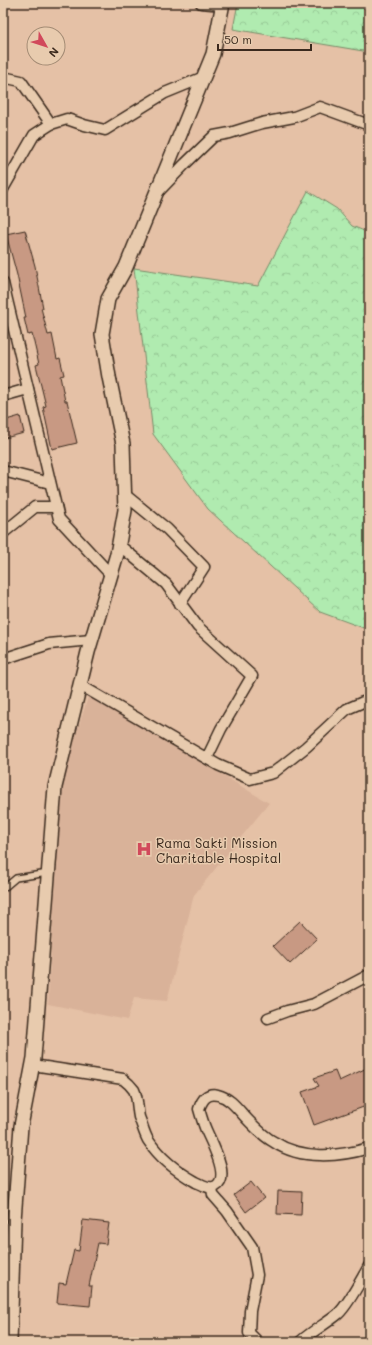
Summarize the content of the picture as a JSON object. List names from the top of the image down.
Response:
{
  "places": {
    "hospital": ["Rama Sakti Mission Charitable Hospital"]
  },
  "scale_bar": "50 m",
  "north": "bottom right"
}
